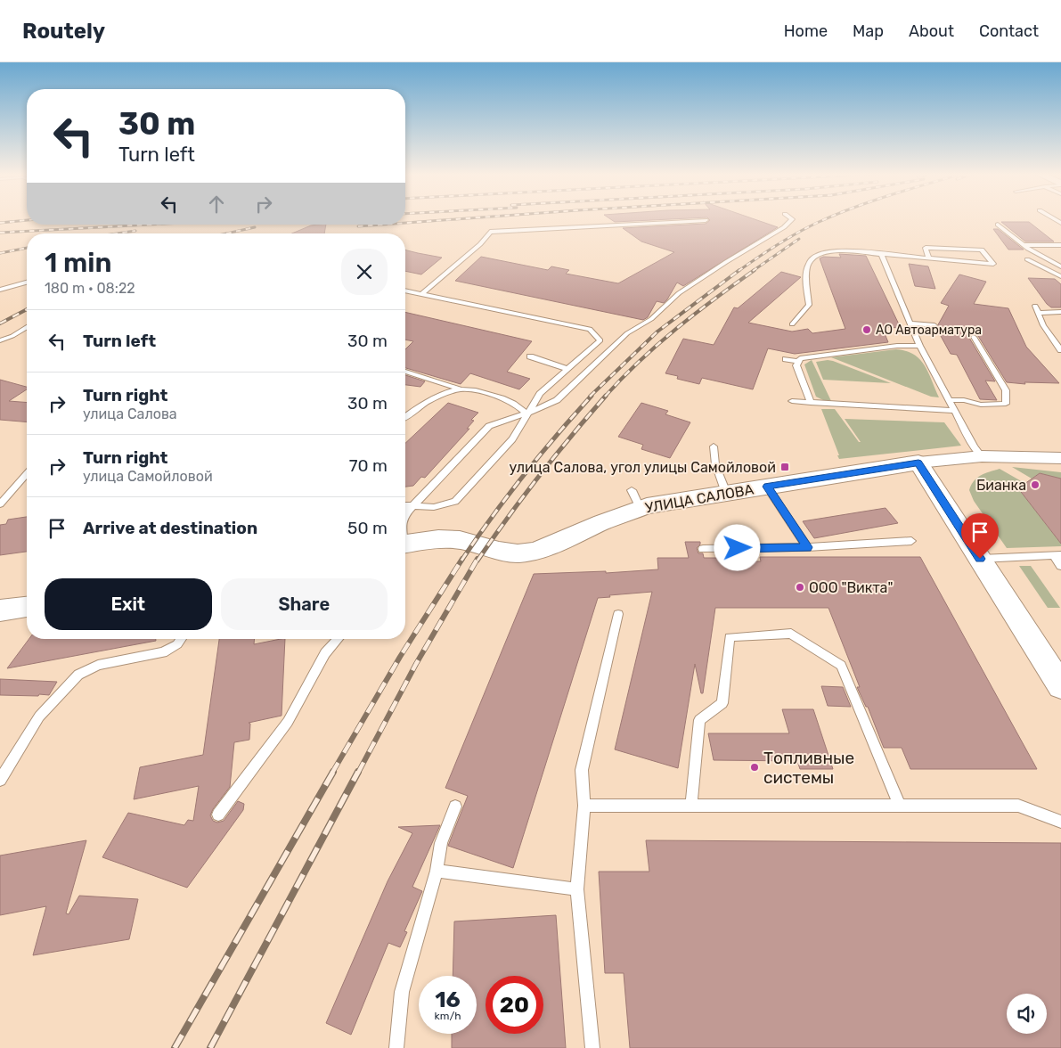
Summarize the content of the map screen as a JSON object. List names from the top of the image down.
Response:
{
  "streets": {
    "street": ["УЛИЦА САЛОВА"]
  },
  "places": {
    "other": [
      "АО Автоарматура",
      "Бианка",
      "ООО \"Викта\"",
      "Топливные системы"
    ],
    "transit": ["улица Салова, угол улицы Самойловой"]
  },
  "page": {
    "header": "Routely",
    "nav": [
      "Home",
      "Map",
      "About",
      "Contact"
    ],
    "turn": ["30 m", "Turn left"],
    "heading": ["1 min", "180 m · 08:22"],
    "list": [
      {
        "name": "Turn left",
        "value": "30 m"
      },
      {
        "name": "Turn right",
        "note": "улица Салова",
        "value": "30 m"
      },
      {
        "name": "Turn right",
        "note": "улица Самойловой",
        "value": "70 m"
      },
      {
        "name": "Arrive at destination",
        "value": "50 m"
      }
    ],
    "buttons": ["Exit", "Share"],
    "speed": "16 km/h",
    "limit": "20"
  }
}
